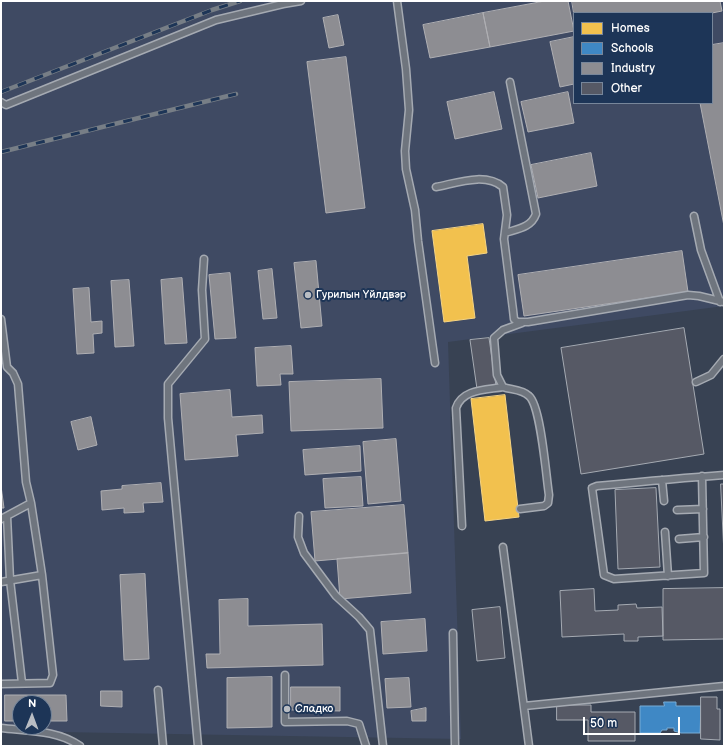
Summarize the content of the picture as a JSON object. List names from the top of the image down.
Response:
{
  "places": ["Гурилын Үйлдвэр", "Сладко"],
  "legend": [
    "Homes",
    "Schools",
    "Industry",
    "Other"
  ],
  "scale_bar": "50 m",
  "north": "top"
}
